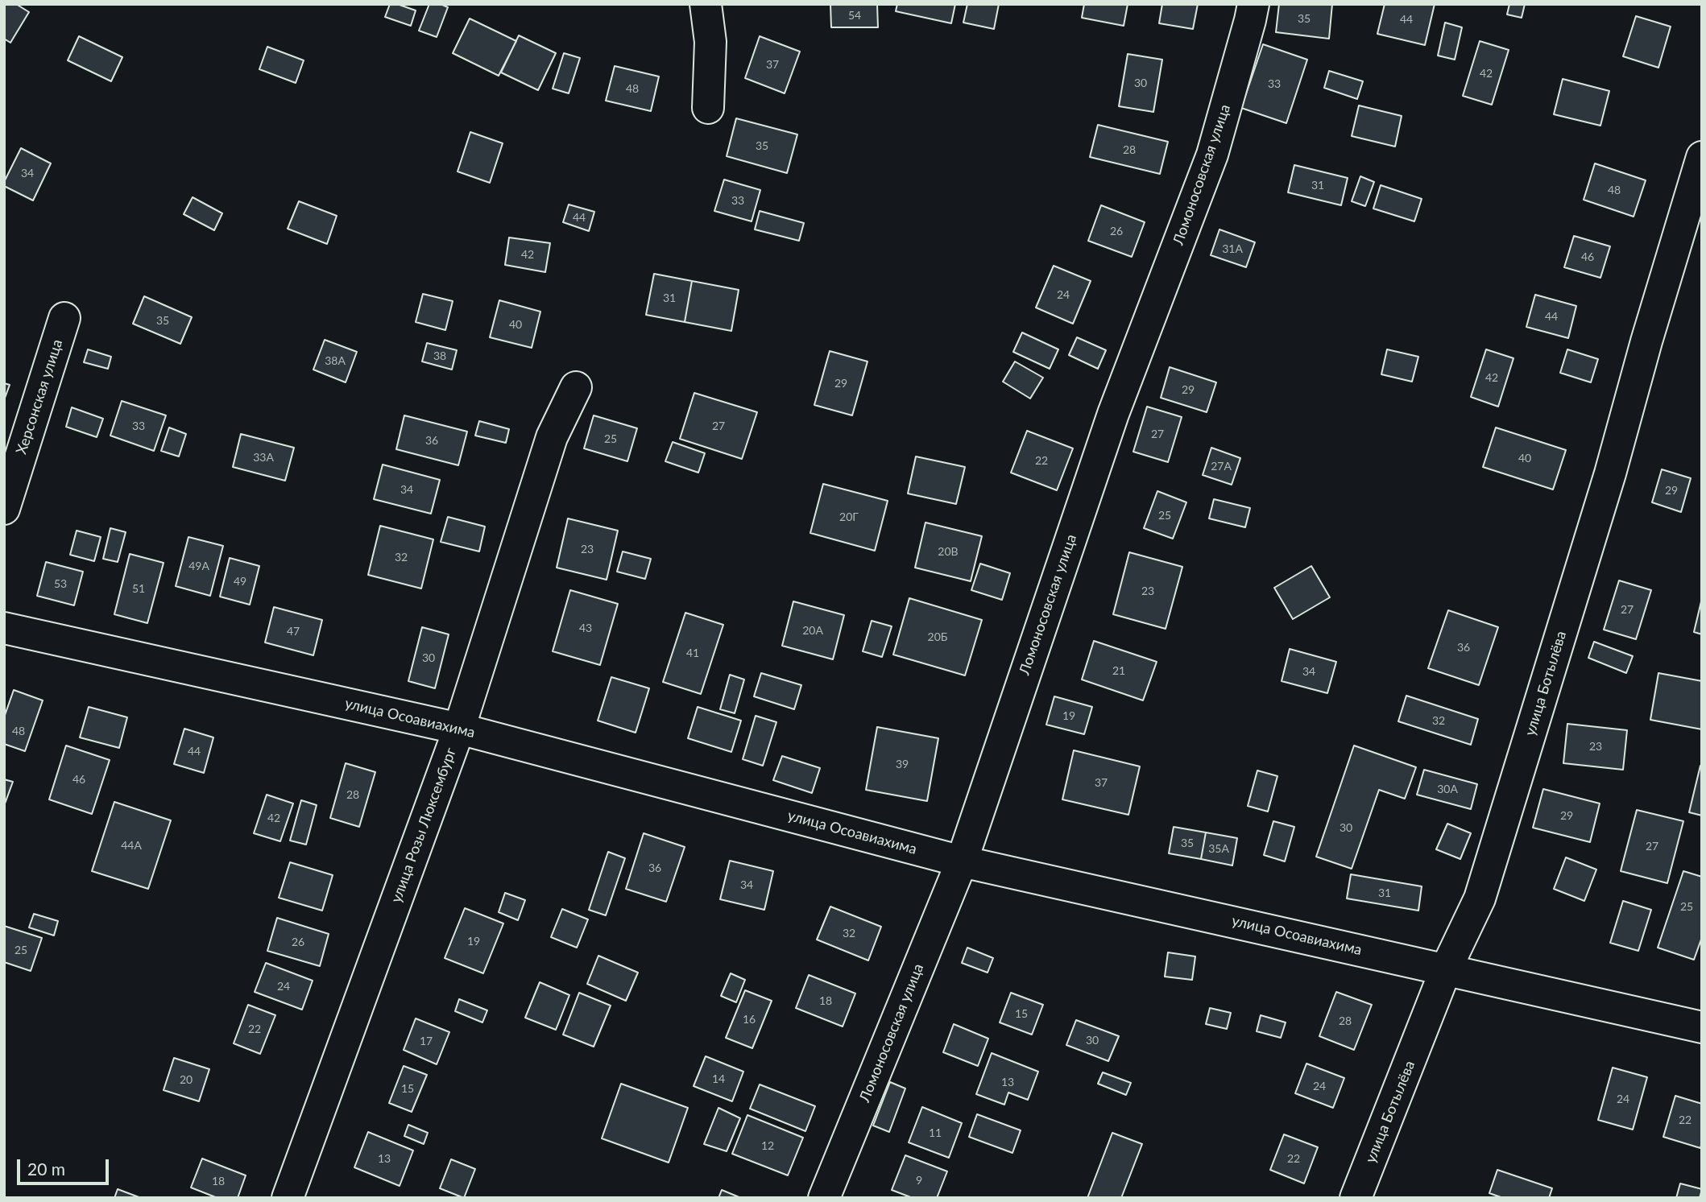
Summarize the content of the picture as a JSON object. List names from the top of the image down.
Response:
{
  "streets": {
    "street": [
      "Ломоносовская улица",
      "Херсонская улица",
      "улица Ботылёва",
      "улица Осоавиахима",
      "улица Розы Люксембург"
    ]
  },
  "crossings": [
    ["Ломоносовская улица", "улица Осоавиахима"],
    ["улица Ботылёва", "улица Осоавиахима"],
    ["улица Осоавиахима", "улица Розы Люксембург"]
  ],
  "house_numbers": [
    "54",
    "35",
    "44",
    "37",
    "42",
    "30",
    "33",
    "48",
    "35",
    "28",
    "34",
    "31",
    "48",
    "33",
    "44",
    "26",
    "31А",
    "42",
    "46",
    "24",
    "31",
    "44",
    "35",
    "40",
    "38",
    "38А",
    "42",
    "29",
    "29",
    "33",
    "27",
    "27",
    "25",
    "36",
    "33А",
    "40",
    "22",
    "27А",
    "34",
    "29",
    "25",
    "20Г",
    "23",
    "20В",
    "32",
    "49А",
    "49",
    "53",
    "51",
    "23",
    "27",
    "43",
    "20А",
    "47",
    "20Б",
    "36",
    "41",
    "30",
    "21",
    "34",
    "19",
    "32",
    "48",
    "23",
    "44",
    "39",
    "46",
    "37",
    "30А",
    "28",
    "29",
    "42",
    "30",
    "35",
    "44А",
    "27",
    "35А",
    "36",
    "34",
    "31",
    "25",
    "32",
    "19",
    "26",
    "25",
    "24",
    "18",
    "15",
    "16",
    "28",
    "22",
    "30",
    "17",
    "14",
    "20",
    "13",
    "24",
    "15",
    "24",
    "22",
    "11",
    "12",
    "13",
    "22",
    "9",
    "18"
  ],
  "scale_bar": "20 m"
}
